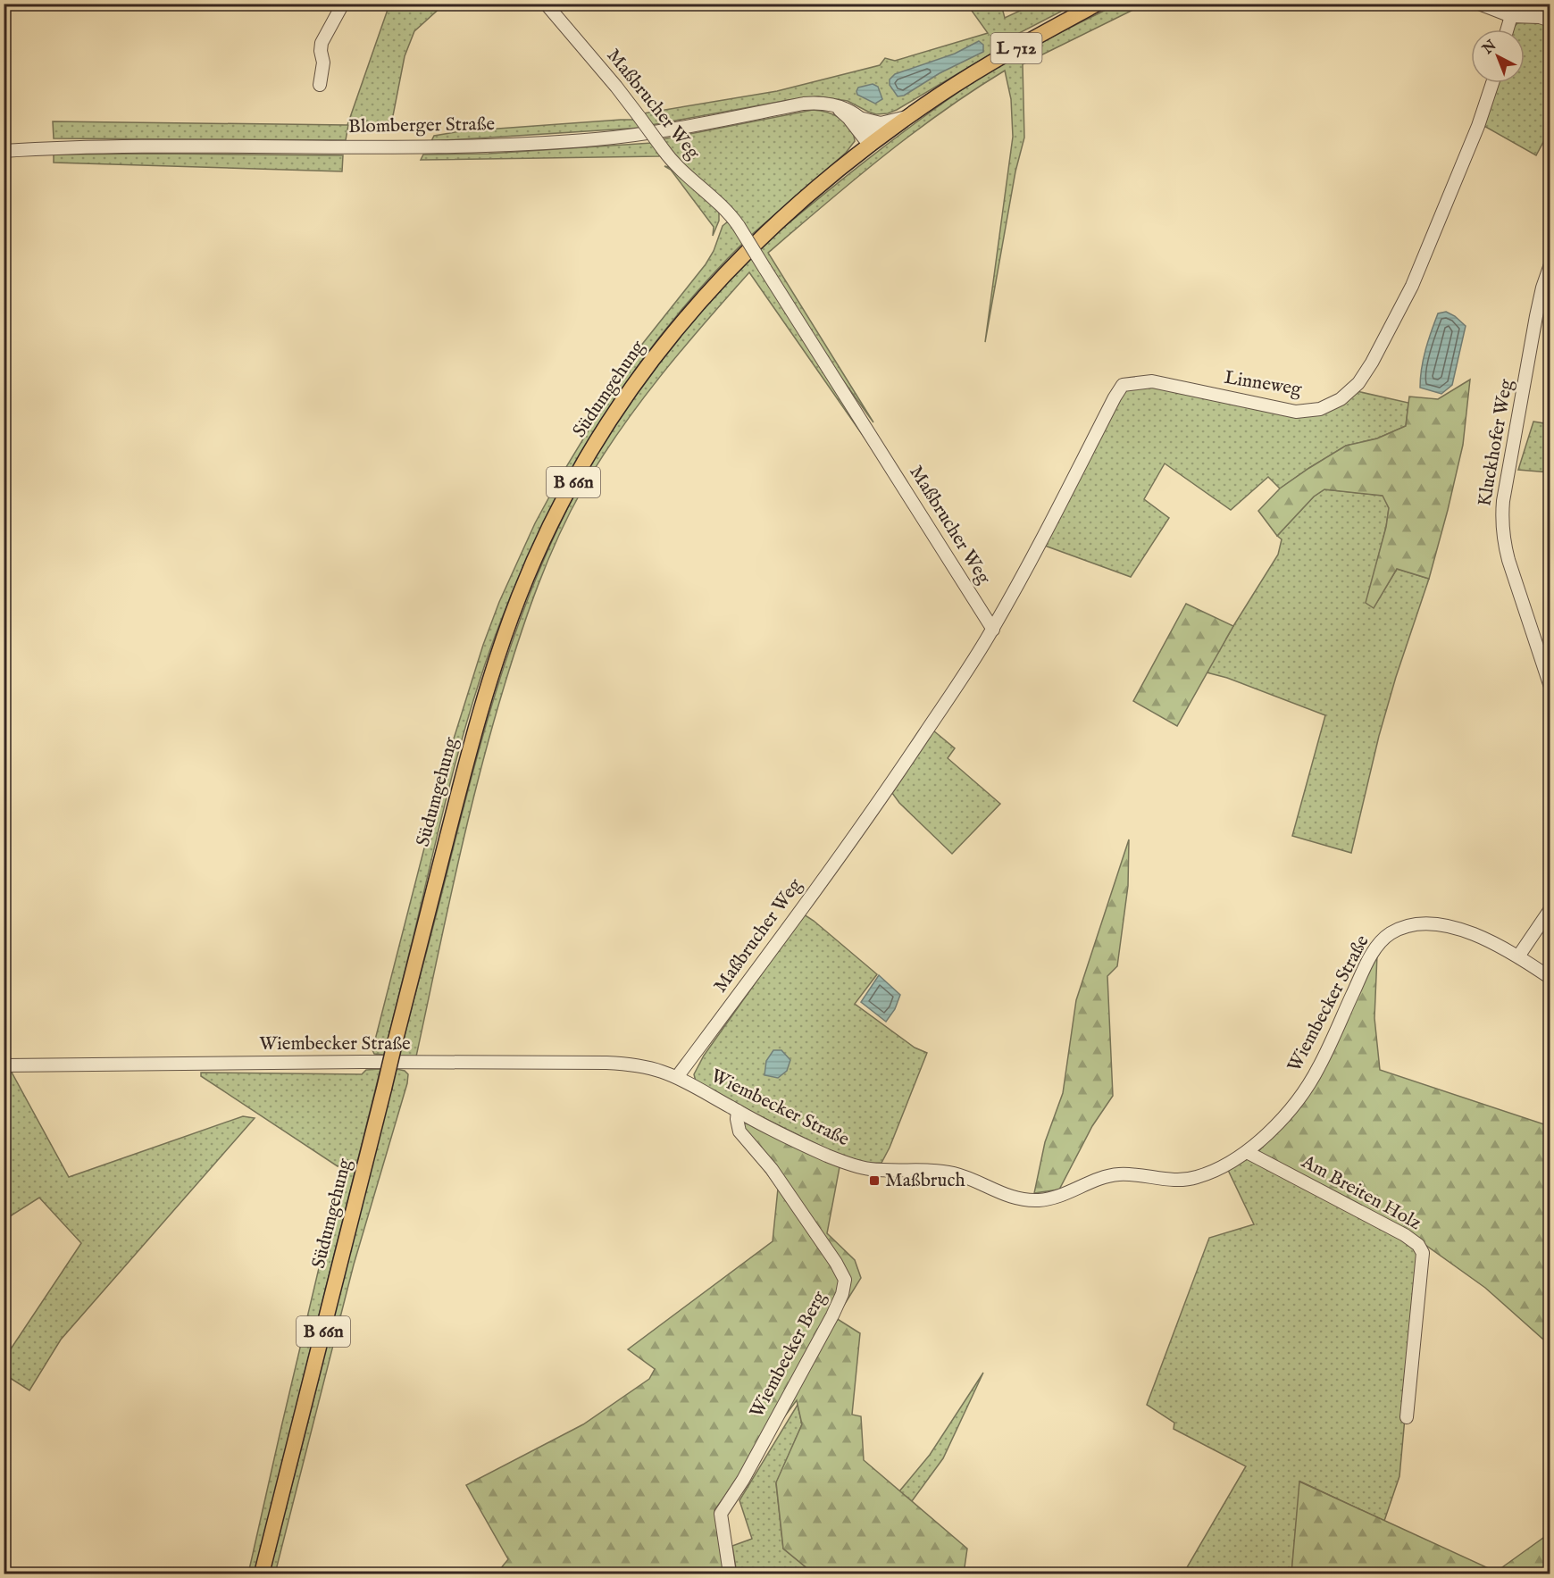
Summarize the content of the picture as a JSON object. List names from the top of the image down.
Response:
{
  "streets": {
    "main road": ["L 712", "Südumgehung", "B 66n"],
    "street": [
      "Maßbrucher Weg",
      "Blomberger Straße",
      "Linneweg",
      "Kluckhofer Weg",
      "Wiembecker Straße",
      "Am Breiten Holz",
      "Wiembecker Berg"
    ]
  },
  "crossings": [
    ["L 712", "Blomberger Straße"],
    ["L 712", "Südumgehung"],
    ["Maßbrucher Weg", "Linneweg"],
    ["Maßbrucher Weg", "Wiembecker Straße"],
    ["Blomberger Straße", "Südumgehung"],
    ["Wiembecker Straße", "Am Breiten Holz"],
    ["Wiembecker Straße", "Wiembecker Berg"]
  ],
  "places": {
    "transit": ["Maßbruch"]
  },
  "north": "top left"
}
